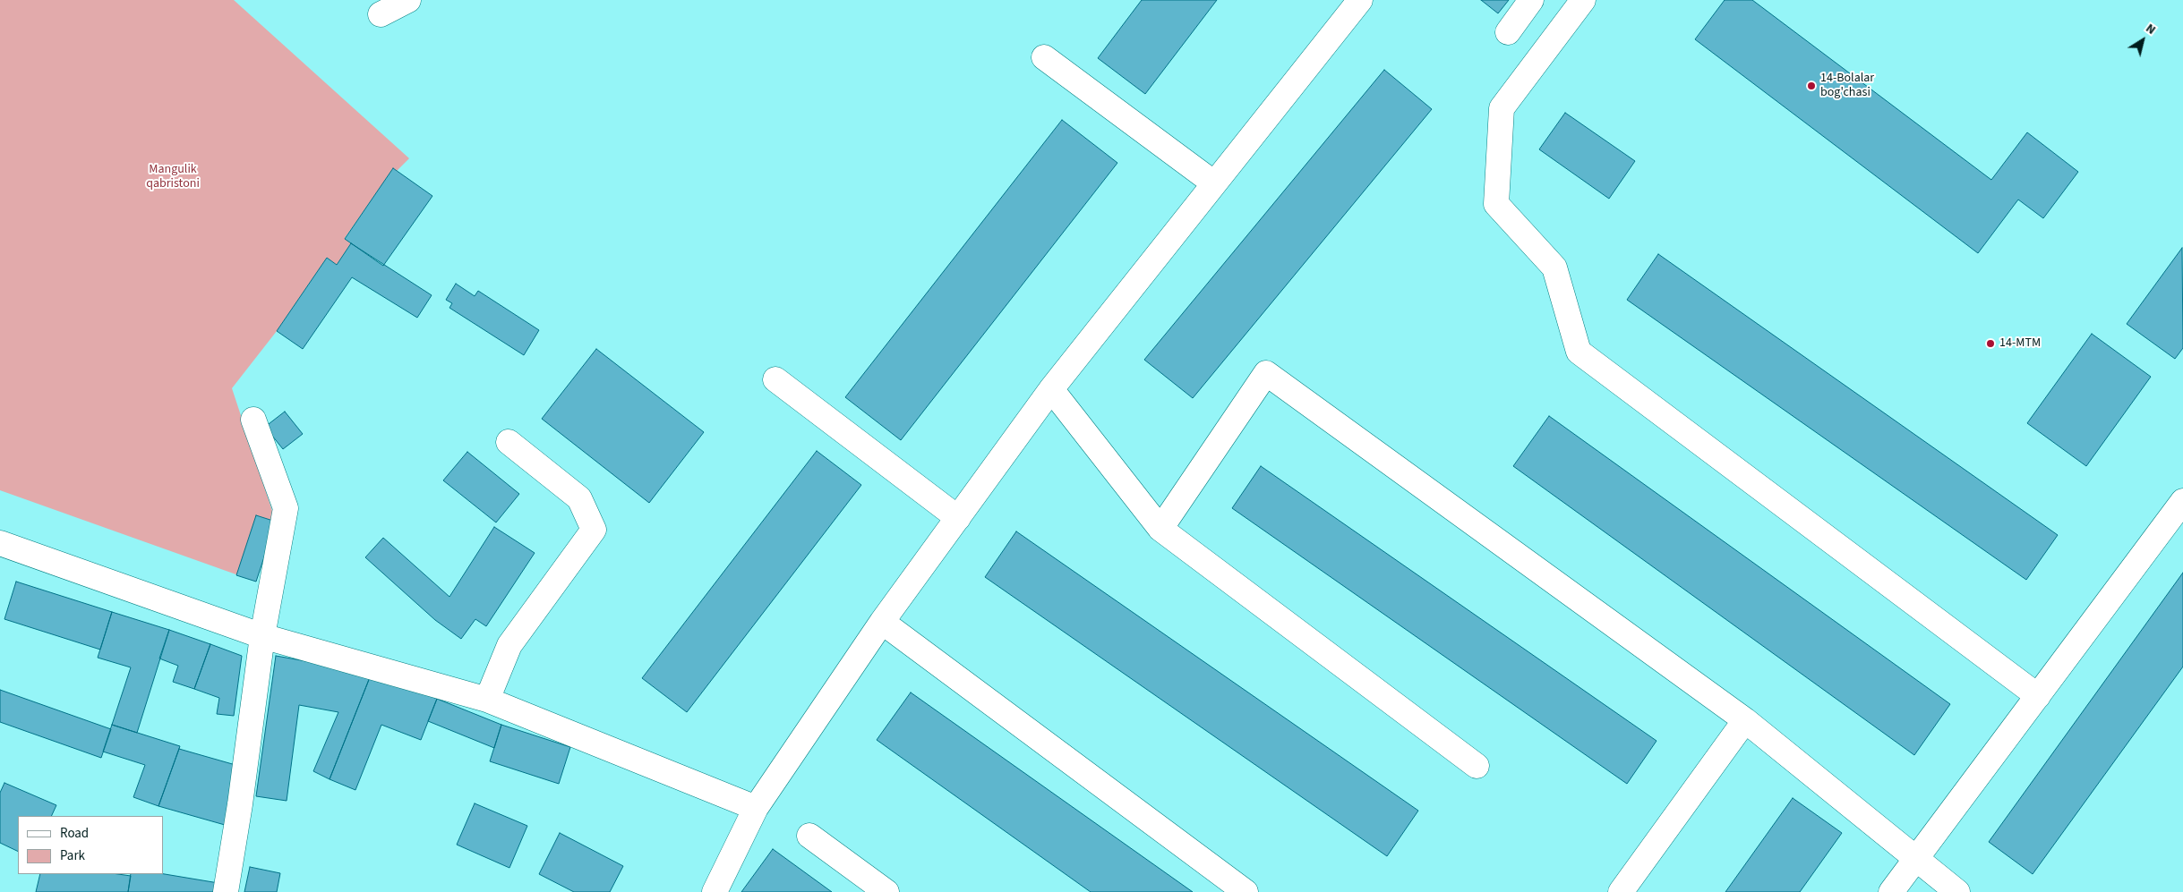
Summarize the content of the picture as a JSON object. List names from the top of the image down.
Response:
{
  "parks": ["Mangulik qabristoni"],
  "places": ["14-Bolalar bog'chasi", "14-МТМ"],
  "legend": ["Road", "Park"],
  "north": "top right"
}
